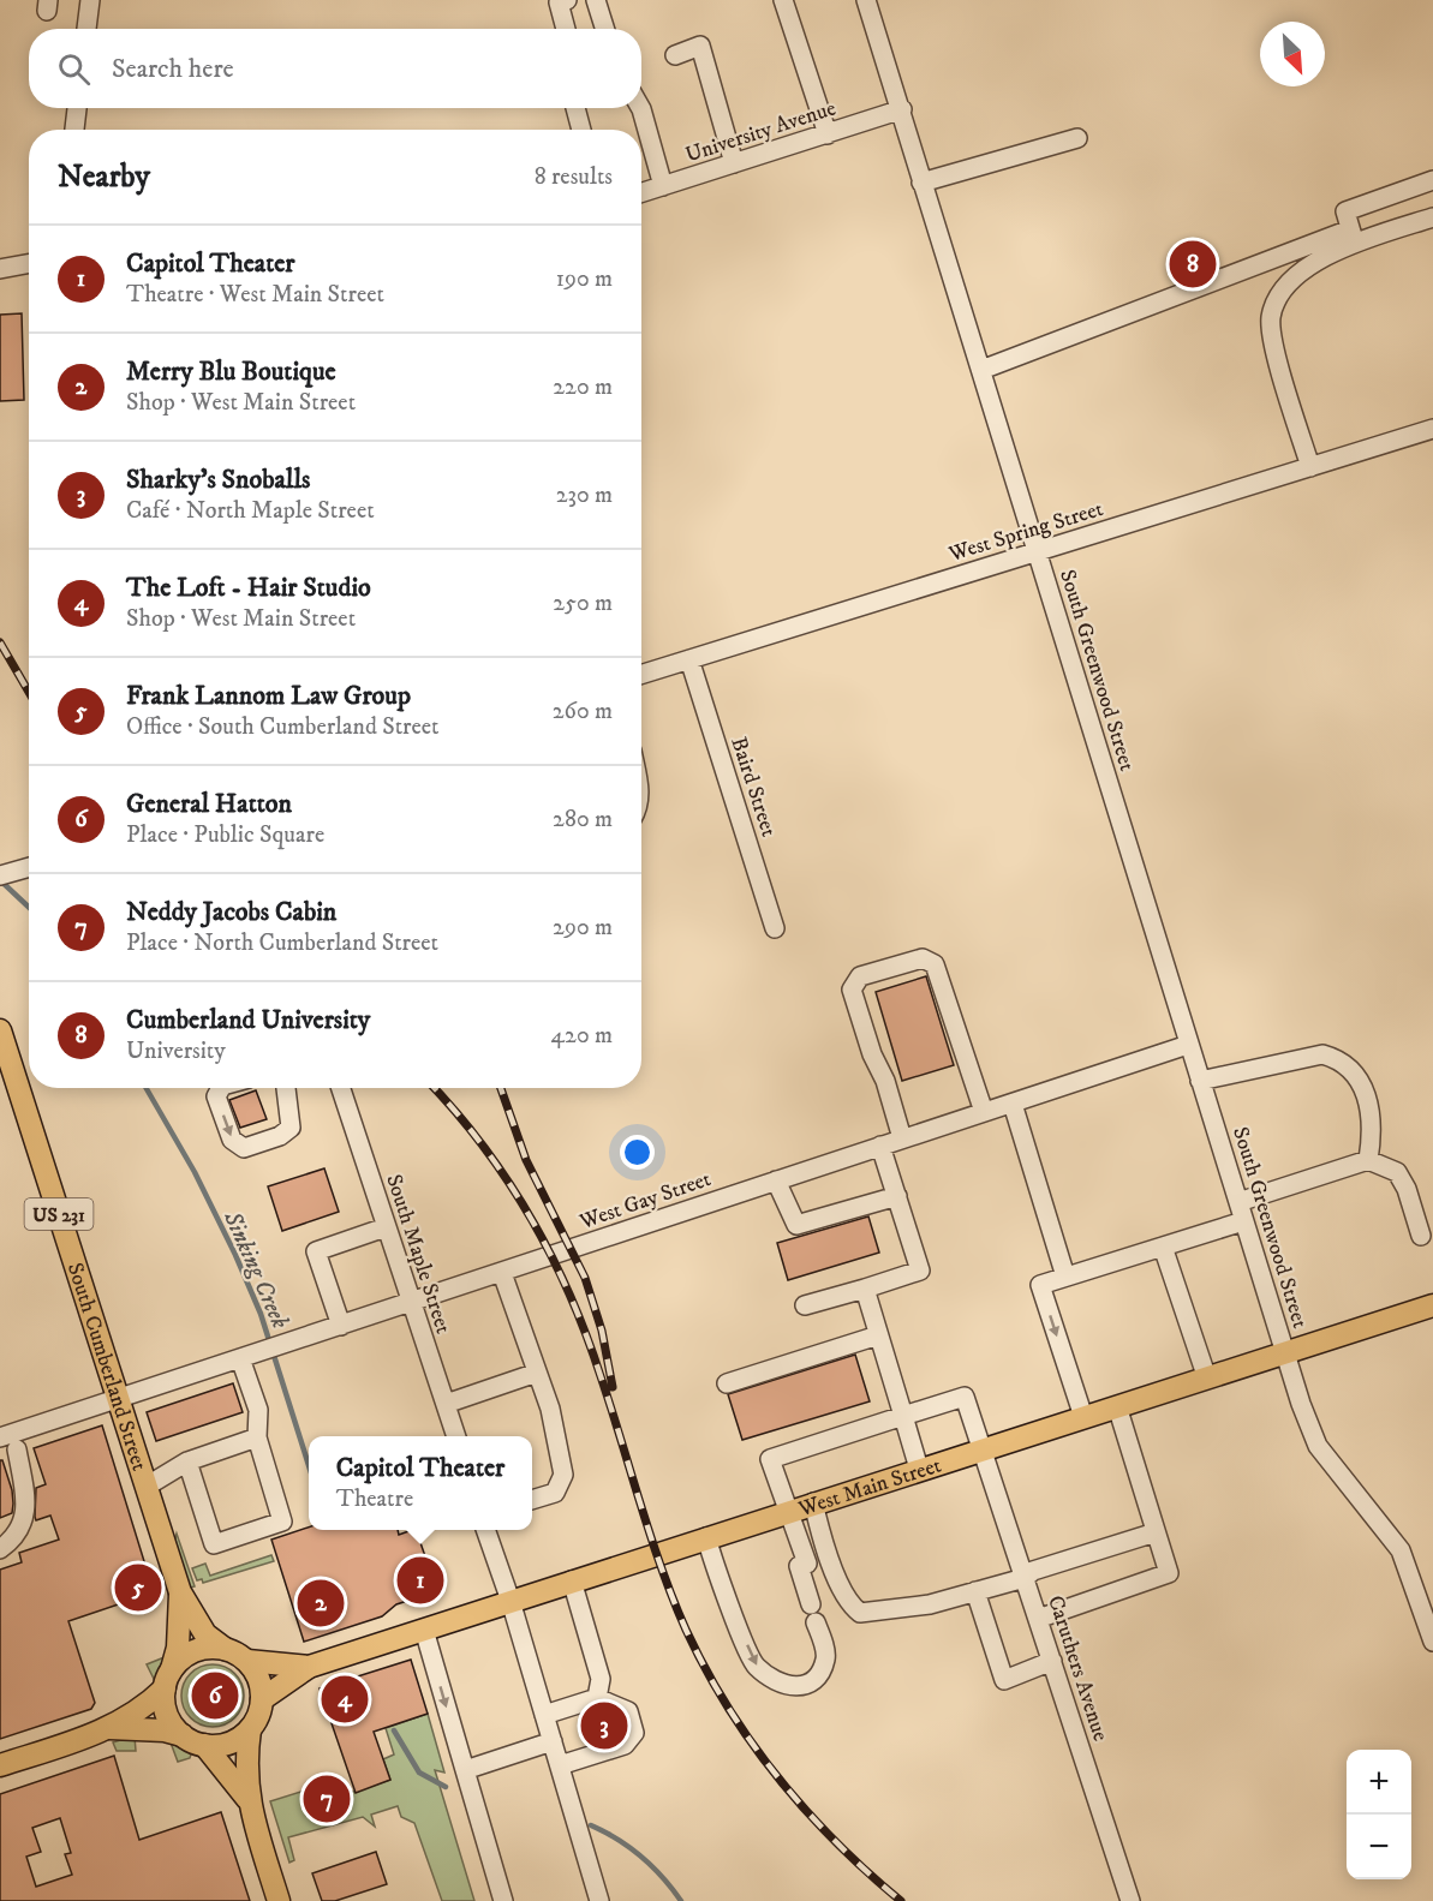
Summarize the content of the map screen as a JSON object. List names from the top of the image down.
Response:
{
  "streets": {
    "main road": ["US 231", "South Cumberland Street", "West Main Street"],
    "street": [
      "University Avenue",
      "West Spring Street",
      "South Greenwood Street",
      "Baird Street",
      "West Gay Street",
      "South Maple Street",
      "Caruthers Avenue"
    ]
  },
  "crossings": [
    ["University Avenue", "South Greenwood Street"],
    ["West Spring Street", "South Greenwood Street"],
    ["West Spring Street", "Baird Street"],
    ["South Greenwood Street", "West Gay Street"],
    ["South Greenwood Street", "West Main Street"],
    ["West Gay Street", "South Maple Street"],
    ["West Gay Street", "South Cumberland Street"],
    ["US 231", "South Cumberland Street"],
    ["US 231", "West Main Street"],
    ["South Cumberland Street", "West Main Street"],
    ["West Main Street", "Caruthers Avenue"]
  ],
  "water": ["Sinking Creek"],
  "north": "bottom right",
  "page": {
    "search": "Search here",
    "heading": ["Nearby", "8 results"],
    "list": [
      {
        "mark": "1",
        "name": "Capitol Theater",
        "note": "Theatre · West Main Street",
        "value": "190 m"
      },
      {
        "mark": "2",
        "name": "Merry Blu Boutique",
        "note": "Shop · West Main Street",
        "value": "220 m"
      },
      {
        "mark": "3",
        "name": "Sharky's Snoballs",
        "note": "Café · North Maple Street",
        "value": "230 m"
      },
      {
        "mark": "4",
        "name": "The Loft - Hair Studio",
        "note": "Shop · West Main Street",
        "value": "250 m"
      },
      {
        "mark": "5",
        "name": "Frank Lannom Law Group",
        "note": "Office · South Cumberland Street",
        "value": "260 m"
      },
      {
        "mark": "6",
        "name": "General Hatton",
        "note": "Place · Public Square",
        "value": "280 m"
      },
      {
        "mark": "7",
        "name": "Neddy Jacobs Cabin",
        "note": "Place · North Cumberland Street",
        "value": "290 m"
      },
      {
        "mark": "8",
        "name": "Cumberland University",
        "note": "University",
        "value": "420 m"
      }
    ],
    "pins": [
      "8",
      "1",
      "5",
      "2",
      "6",
      "4",
      "3",
      "7"
    ],
    "popup": ["Capitol Theater", "Theatre"],
    "map_buttons": ["+", "−"]
  }
}
